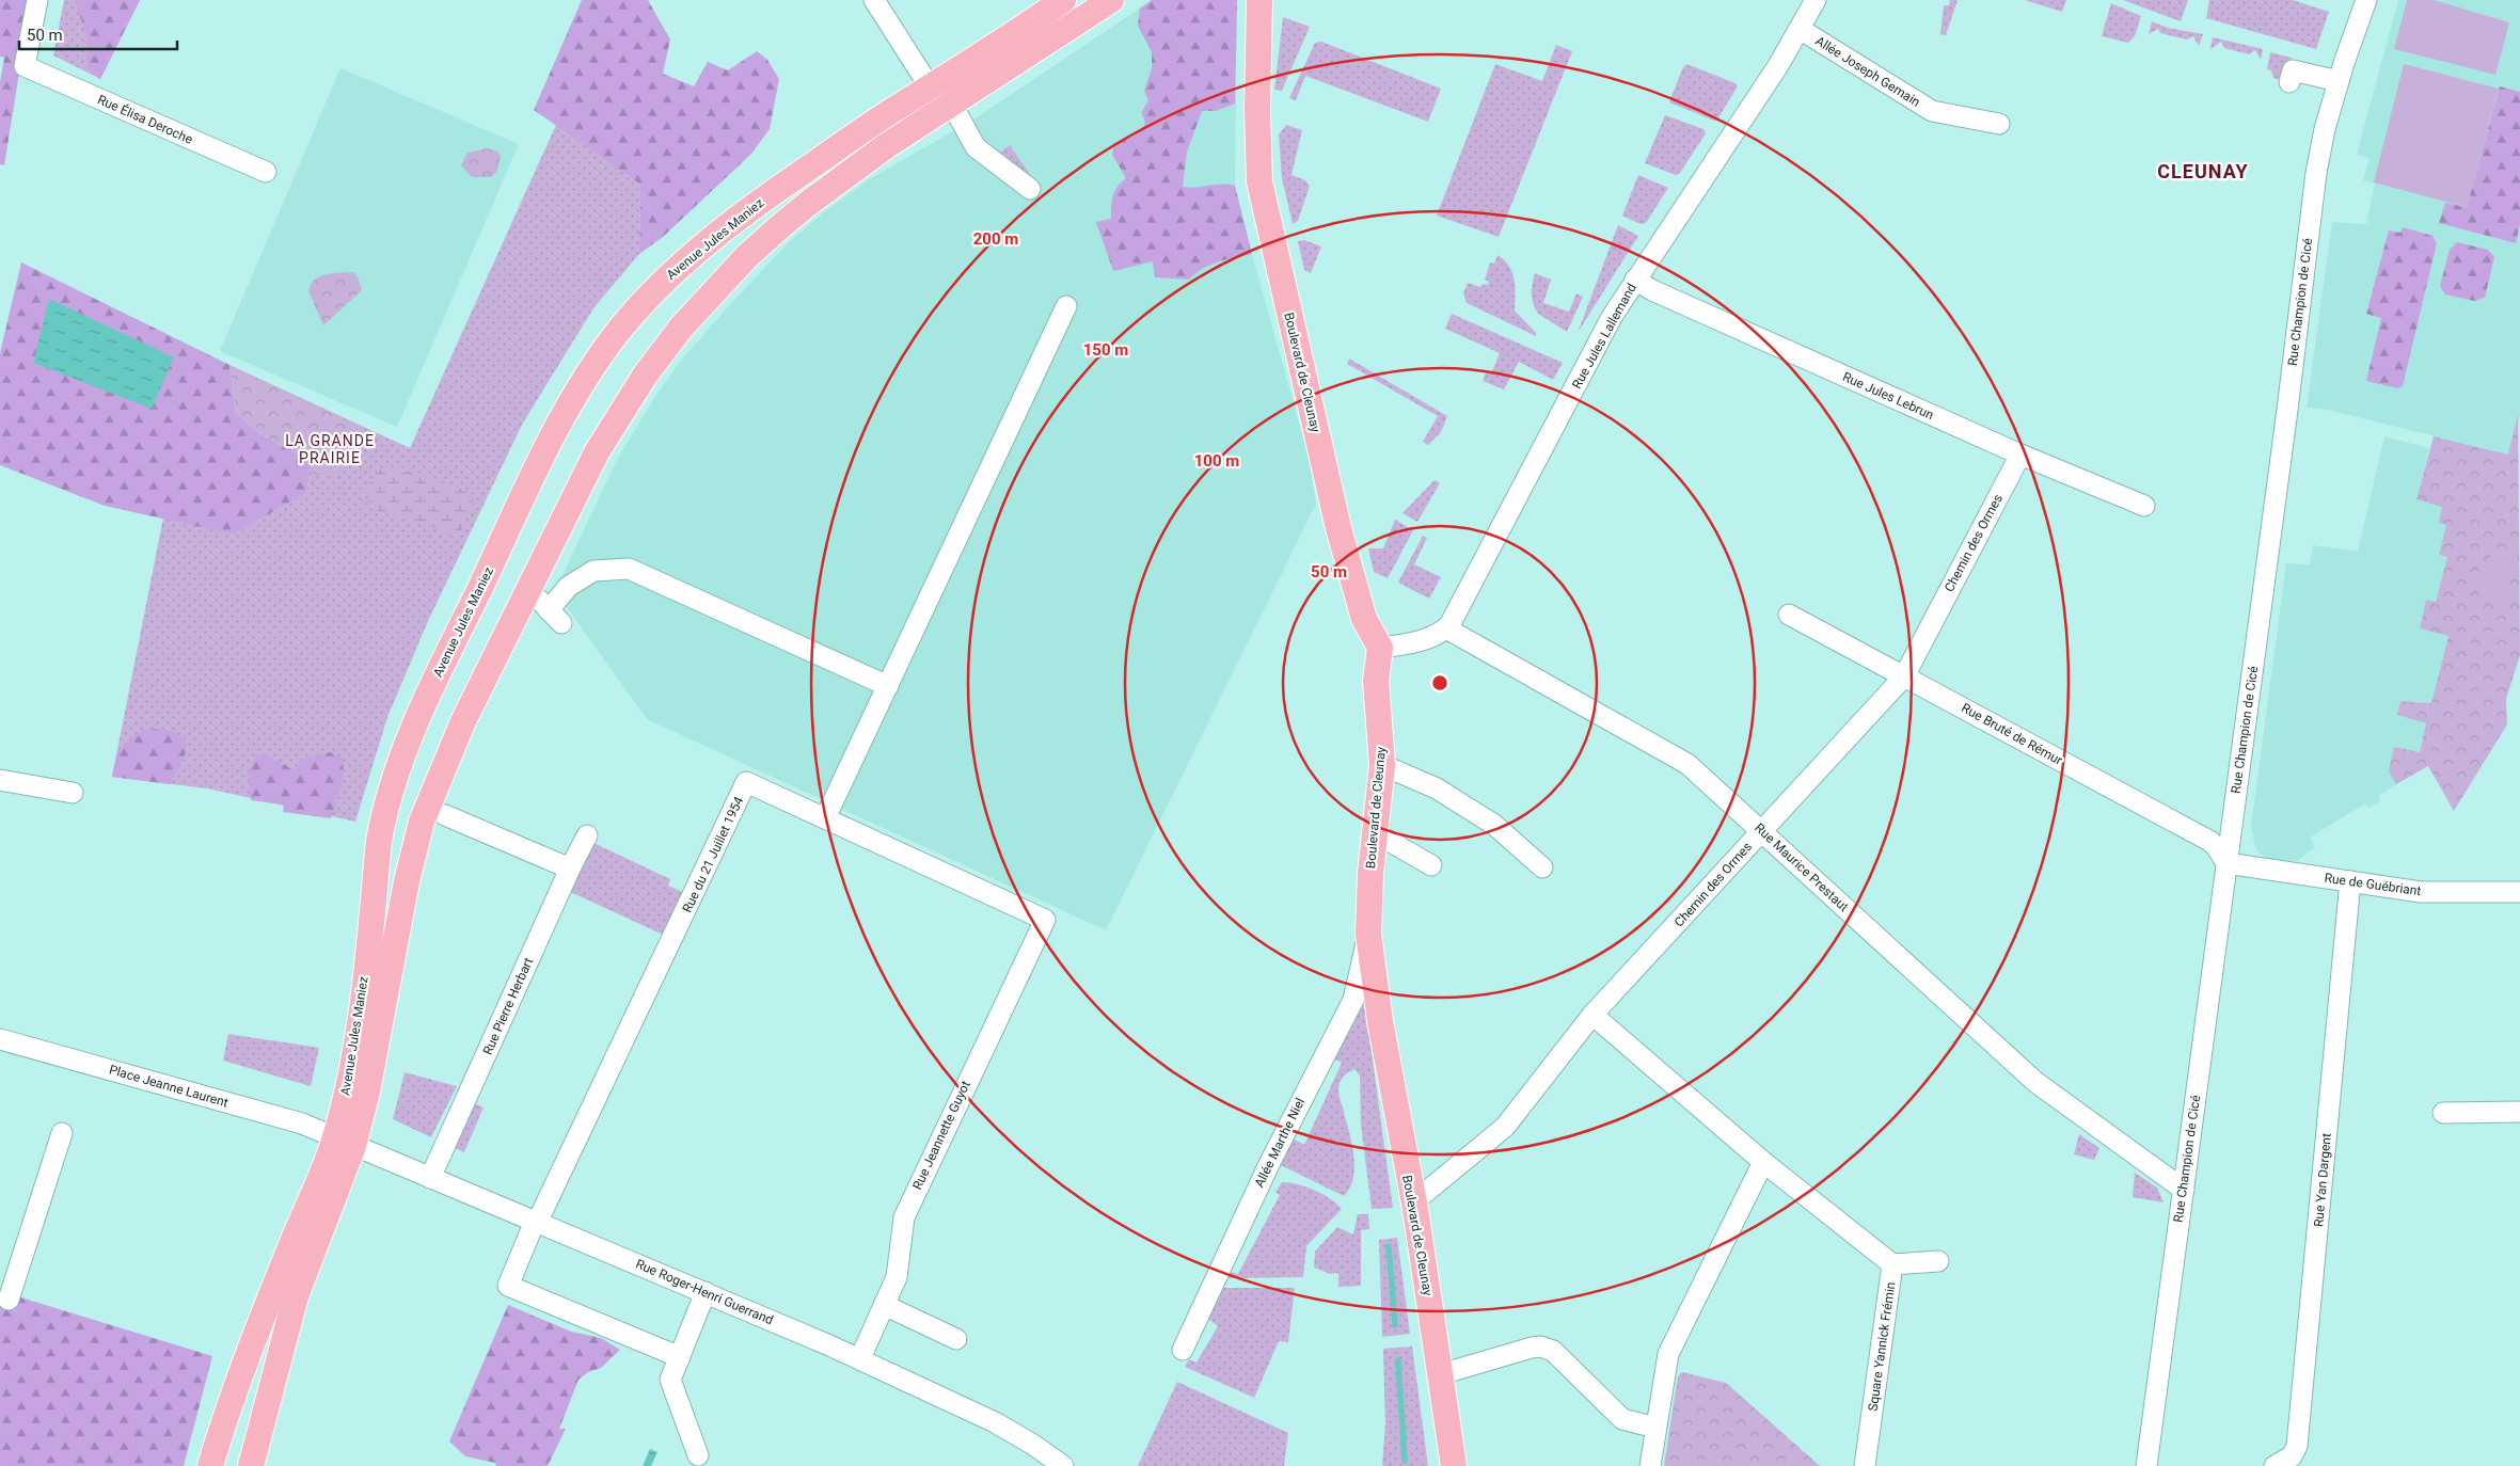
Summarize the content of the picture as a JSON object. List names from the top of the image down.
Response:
{
  "streets": {
    "main road": ["Avenue Jules Maniez", "Boulevard de Cleunay"],
    "street": [
      "Allée Joseph Gemain",
      "Rue Élisa Deroche",
      "Rue Champion de Cicé",
      "Rue Jules Lallemand",
      "Rue Jules Lebrun",
      "Chemin des Ormes",
      "Rue Bruté de Rémur",
      "Rue du 21 Juillet 1954",
      "Rue Maurice Prestaut",
      "Rue de Guébriant",
      "Rue Pierre Herbart",
      "Place Jeanne Laurent",
      "Rue Jeannette Guyot",
      "Allée Marthe Niel",
      "Rue Yan Dargent",
      "Rue Roger-Henri Guerrand",
      "Square Yannick Frémin"
    ]
  },
  "crossings": [
    ["Allée Joseph Gemain", "Rue Jules Lallemand"],
    ["Avenue Jules Maniez", "Place Jeanne Laurent"],
    ["Avenue Jules Maniez", "Rue Roger-Henri Guerrand"],
    ["Rue Champion de Cicé", "Rue Bruté de Rémur"],
    ["Rue Champion de Cicé", "Rue Maurice Prestaut"],
    ["Rue Champion de Cicé", "Rue de Guébriant"],
    ["Rue Jules Lallemand", "Rue Jules Lebrun"],
    ["Rue Jules Lallemand", "Rue Maurice Prestaut"],
    ["Boulevard de Cleunay", "Chemin des Ormes"],
    ["Boulevard de Cleunay", "Allée Marthe Niel"],
    ["Rue Jules Lebrun", "Chemin des Ormes"],
    ["Chemin des Ormes", "Rue Bruté de Rémur"],
    ["Chemin des Ormes", "Rue Maurice Prestaut"],
    ["Chemin des Ormes", "Square Yannick Frémin"],
    ["Rue Bruté de Rémur", "Rue de Guébriant"],
    ["Rue du 21 Juillet 1954", "Rue Jeannette Guyot"],
    ["Rue du 21 Juillet 1954", "Rue Roger-Henri Guerrand"],
    ["Rue de Guébriant", "Rue Yan Dargent"],
    ["Rue Pierre Herbart", "Rue Roger-Henri Guerrand"],
    ["Place Jeanne Laurent", "Rue Roger-Henri Guerrand"],
    ["Rue Jeannette Guyot", "Rue Roger-Henri Guerrand"]
  ],
  "districts": ["CLEUNAY", "LA GRANDE PRAIRIE"],
  "scale_bar": "50 m",
  "rings": [
    "200 m",
    "150 m",
    "100 m",
    "50 m"
  ]
}
